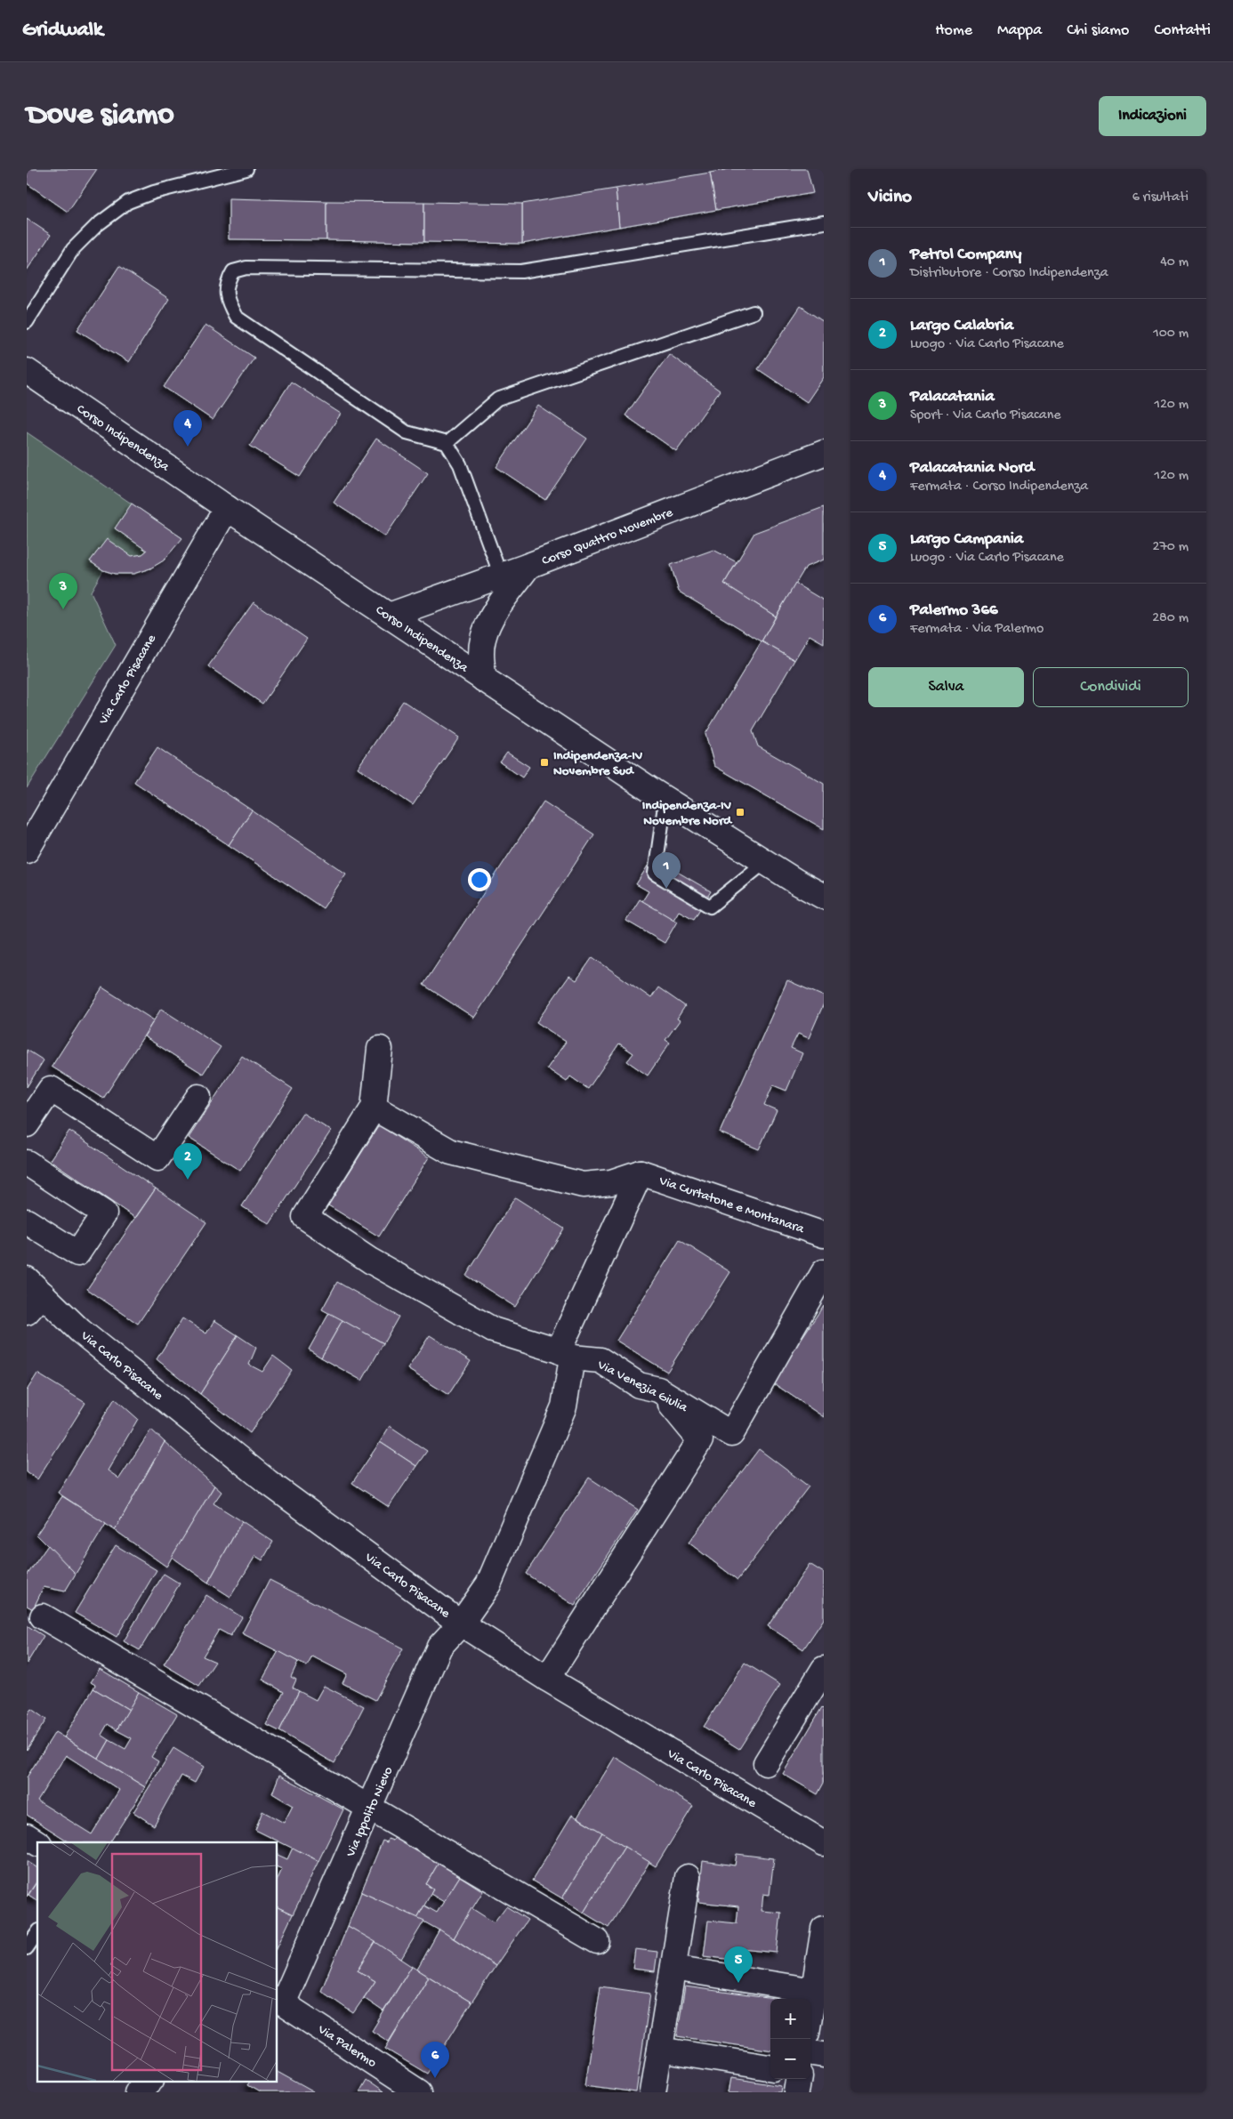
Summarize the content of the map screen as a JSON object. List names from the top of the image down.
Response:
{
  "streets": {
    "street": [
      "Corso Indipendenza",
      "Corso Quattro Novembre",
      "Via Carlo Pisacane",
      "Via Curtatone e Montanara",
      "Via Venezia Giulia",
      "Via Ippolito Nievo",
      "Via Palermo"
    ]
  },
  "crossings": [
    ["Corso Indipendenza", "Corso Quattro Novembre"],
    ["Corso Indipendenza", "Via Carlo Pisacane"],
    ["Via Carlo Pisacane", "Via Ippolito Nievo"],
    ["Via Ippolito Nievo", "Via Palermo"]
  ],
  "places": {
    "transit": ["Indipendenza-IV Novembre Sud", "Indipendenza-IV Novembre Nord"]
  },
  "page": {
    "header": "Gridwalk",
    "nav": [
      "Home",
      "Mappa",
      "Chi siamo",
      "Contatti"
    ],
    "buttons": [
      "Indicazioni",
      ["Salva", "Condividi"]
    ],
    "title": "Dove siamo",
    "heading": ["Vicino", "6 risultati"],
    "list": [
      {
        "mark": "1",
        "name": "Petrol Company",
        "note": "Distributore · Corso Indipendenza",
        "value": "40 m"
      },
      {
        "mark": "2",
        "name": "Largo Calabria",
        "note": "Luogo · Via Carlo Pisacane",
        "value": "100 m"
      },
      {
        "mark": "3",
        "name": "Palacatania",
        "note": "Sport · Via Carlo Pisacane",
        "value": "120 m"
      },
      {
        "mark": "4",
        "name": "Palacatania Nord",
        "note": "Fermata · Corso Indipendenza",
        "value": "120 m"
      },
      {
        "mark": "5",
        "name": "Largo Campania",
        "note": "Luogo · Via Carlo Pisacane",
        "value": "270 m"
      },
      {
        "mark": "6",
        "name": "Palermo 366",
        "note": "Fermata · Via Palermo",
        "value": "280 m"
      }
    ],
    "pins": [
      "4",
      "3",
      "1",
      "2",
      "5",
      "6"
    ],
    "map_buttons": ["+", "−"]
  }
}
